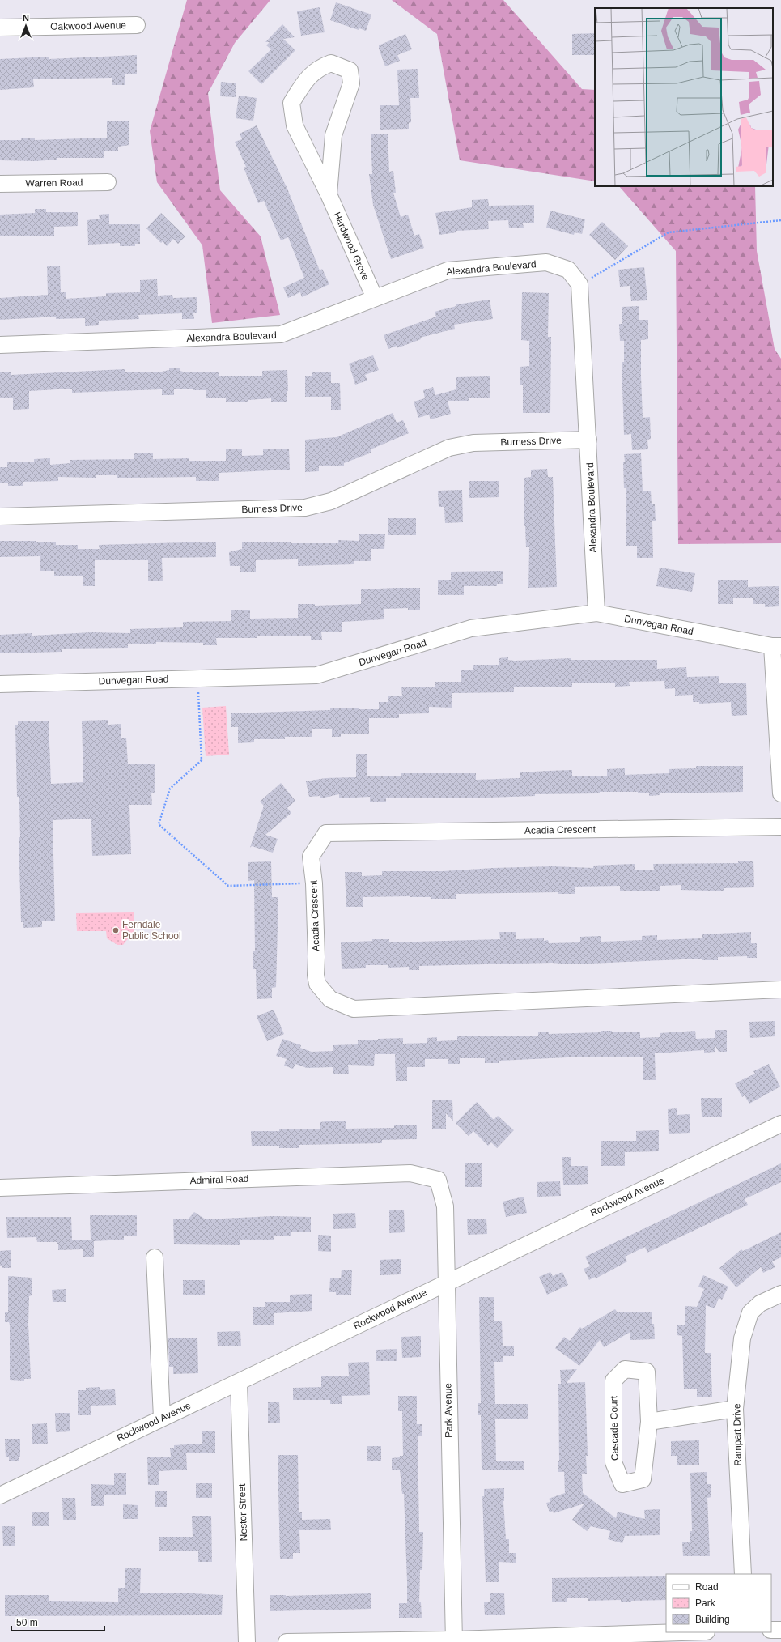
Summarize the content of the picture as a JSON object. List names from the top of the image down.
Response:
{
  "streets": {
    "street": [
      "Oakwood Avenue",
      "Warren Road",
      "Hardwood Grove",
      "Alexandra Boulevard",
      "Burness Drive",
      "Dunvegan Road",
      "Acadia Crescent",
      "Admiral Road",
      "Rockwood Avenue",
      "Park Avenue",
      "Cascade Court",
      "Rampart Drive",
      "Nestor Street"
    ]
  },
  "crossings": [
    ["Hardwood Grove", "Alexandra Boulevard"],
    ["Alexandra Boulevard", "Burness Drive"],
    ["Alexandra Boulevard", "Dunvegan Road"],
    ["Admiral Road", "Park Avenue"],
    ["Rockwood Avenue", "Park Avenue"],
    ["Rockwood Avenue", "Nestor Street"]
  ],
  "places": ["Ferndale Public School"],
  "legend": ["Road", "Park", "Building"],
  "scale_bar": "50 m",
  "north": "top"
}
